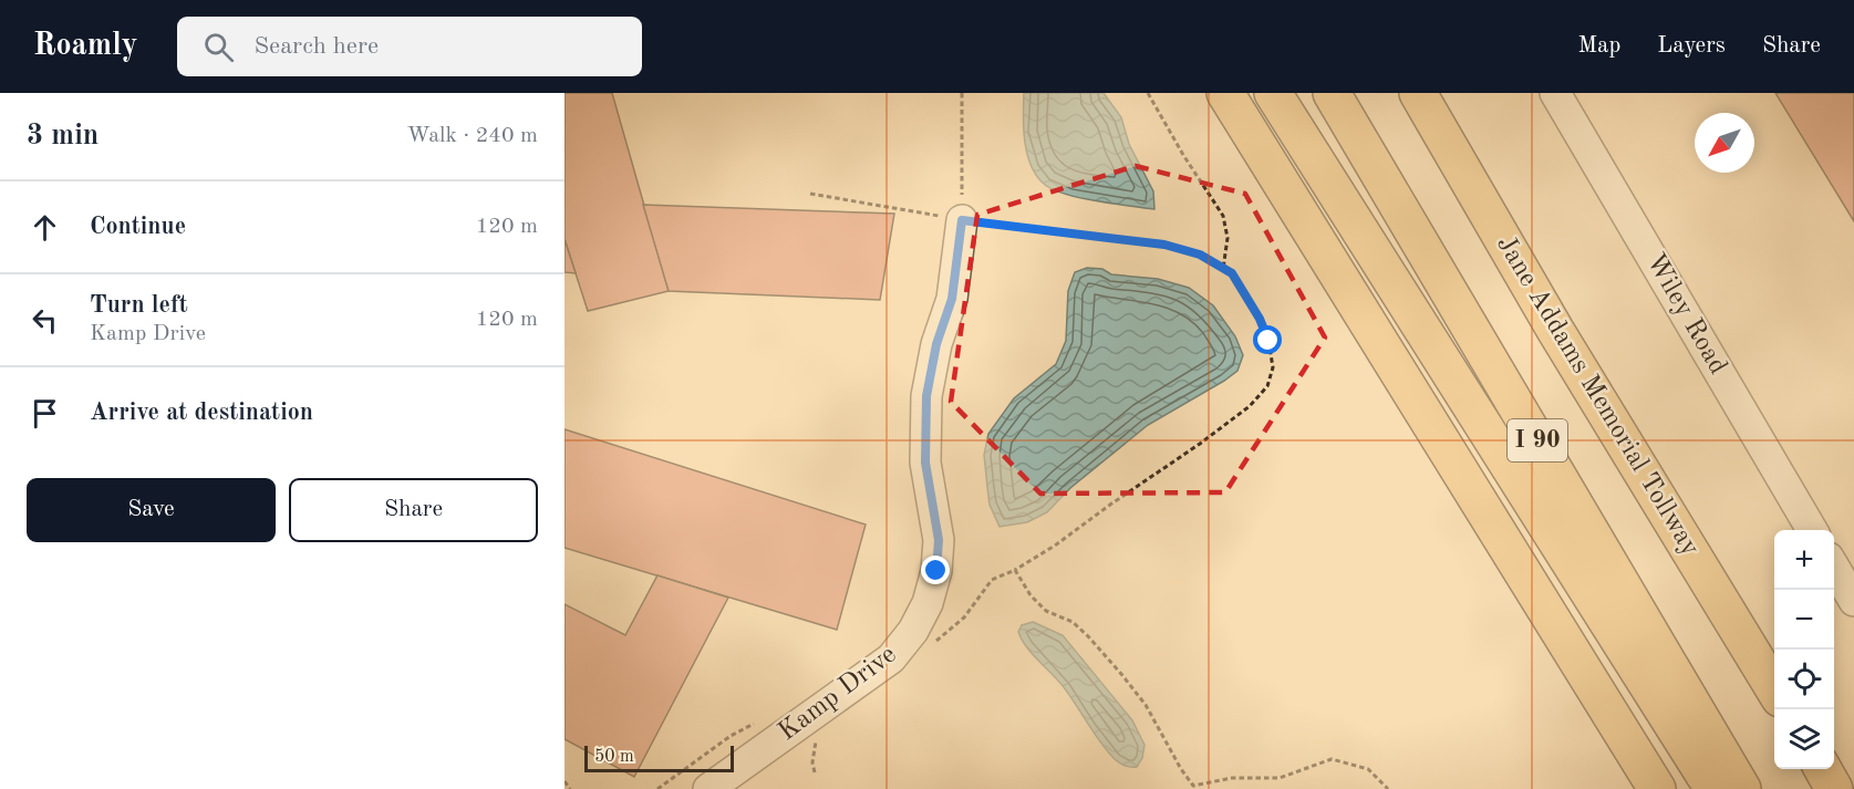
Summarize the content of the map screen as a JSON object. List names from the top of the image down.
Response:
{
  "streets": {
    "highway": ["Jane Addams Memorial Tollway", "I 90"],
    "street": ["Wiley Road", "Kamp Drive"]
  },
  "scale_bar": "50 m",
  "north": "bottom left",
  "page": {
    "header": "Roamly",
    "search": "Search here",
    "nav": ["Map", "Layers", "Share"],
    "heading": ["3 min", "Walk · 240 m"],
    "list": [
      ["Continue", "120 m"],
      ["Turn left", "Kamp Drive", "120 m"],
      "Arrive at destination"
    ],
    "buttons": ["Save", "Share"],
    "map_buttons": ["+", "−"],
    "scale": "50 m"
  }
}
